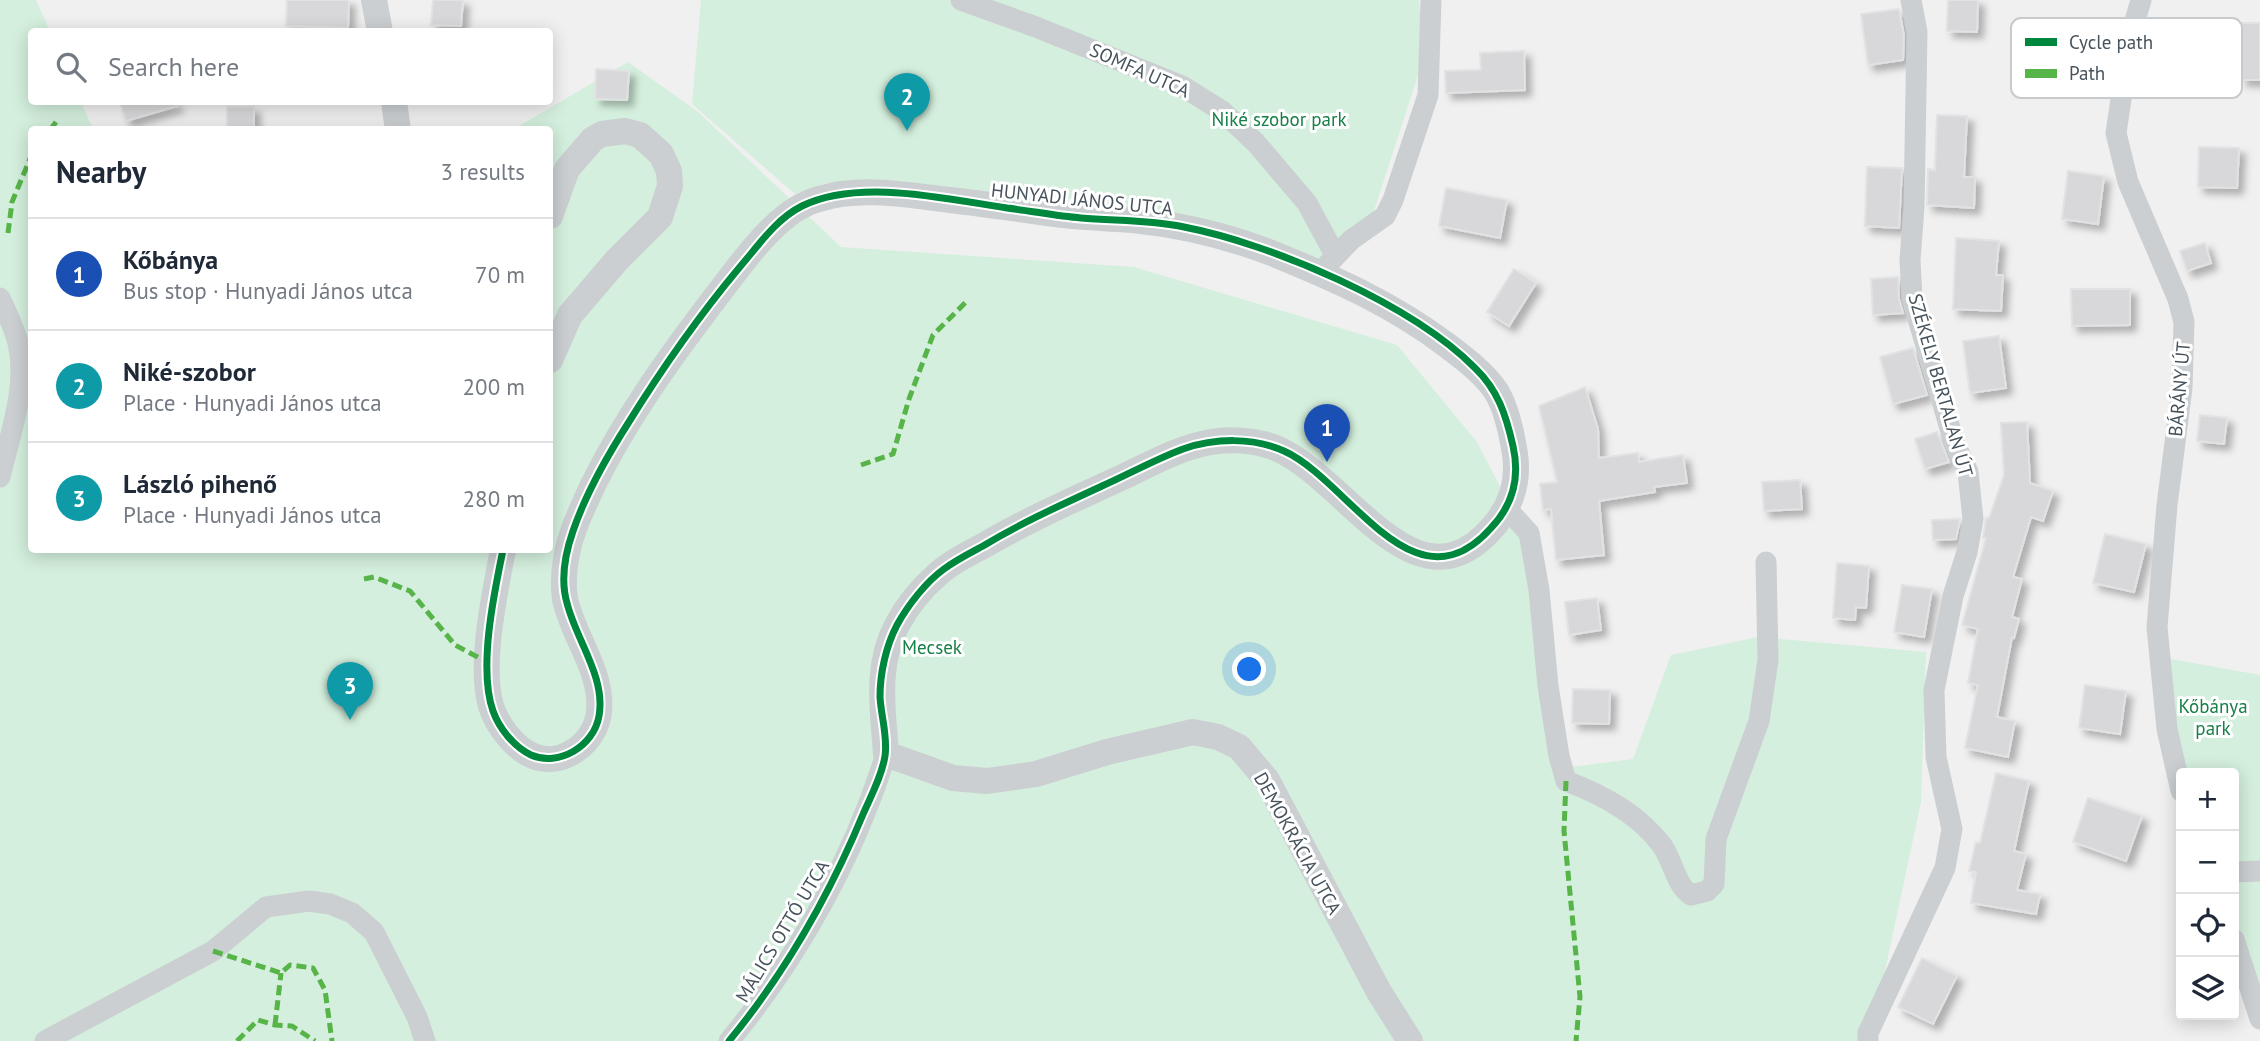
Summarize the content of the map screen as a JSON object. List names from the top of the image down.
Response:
{
  "streets": {
    "street": [
      "SOMFA UTCA",
      "HUNYADI JÁNOS UTCA",
      "SZÉKELY BERTALAN ÚT",
      "BÁRÁNY ÚT",
      "DEMOKRÁCIA UTCA",
      "MÁLICS OTTÓ UTCA"
    ]
  },
  "crossings": [
    ["SOMFA UTCA", "HUNYADI JÁNOS UTCA"],
    ["HUNYADI JÁNOS UTCA", "DEMOKRÁCIA UTCA"],
    ["HUNYADI JÁNOS UTCA", "MÁLICS OTTÓ UTCA"],
    ["DEMOKRÁCIA UTCA", "MÁLICS OTTÓ UTCA"]
  ],
  "parks": ["Niké szobor park", "Mecsek", "Kőbánya park"],
  "legend": ["Cycle path", "Path"],
  "page": {
    "search": "Search here",
    "pins": ["2", "1", "3"],
    "heading": ["Nearby", "3 results"],
    "list": [
      {
        "mark": "1",
        "name": "Kőbánya",
        "note": "Bus stop · Hunyadi János utca",
        "value": "70 m"
      },
      {
        "mark": "2",
        "name": "Niké-szobor",
        "note": "Place · Hunyadi János utca",
        "value": "200 m"
      },
      {
        "mark": "3",
        "name": "László pihenő",
        "note": "Place · Hunyadi János utca",
        "value": "280 m"
      }
    ],
    "map_buttons": ["+", "−"]
  }
}
